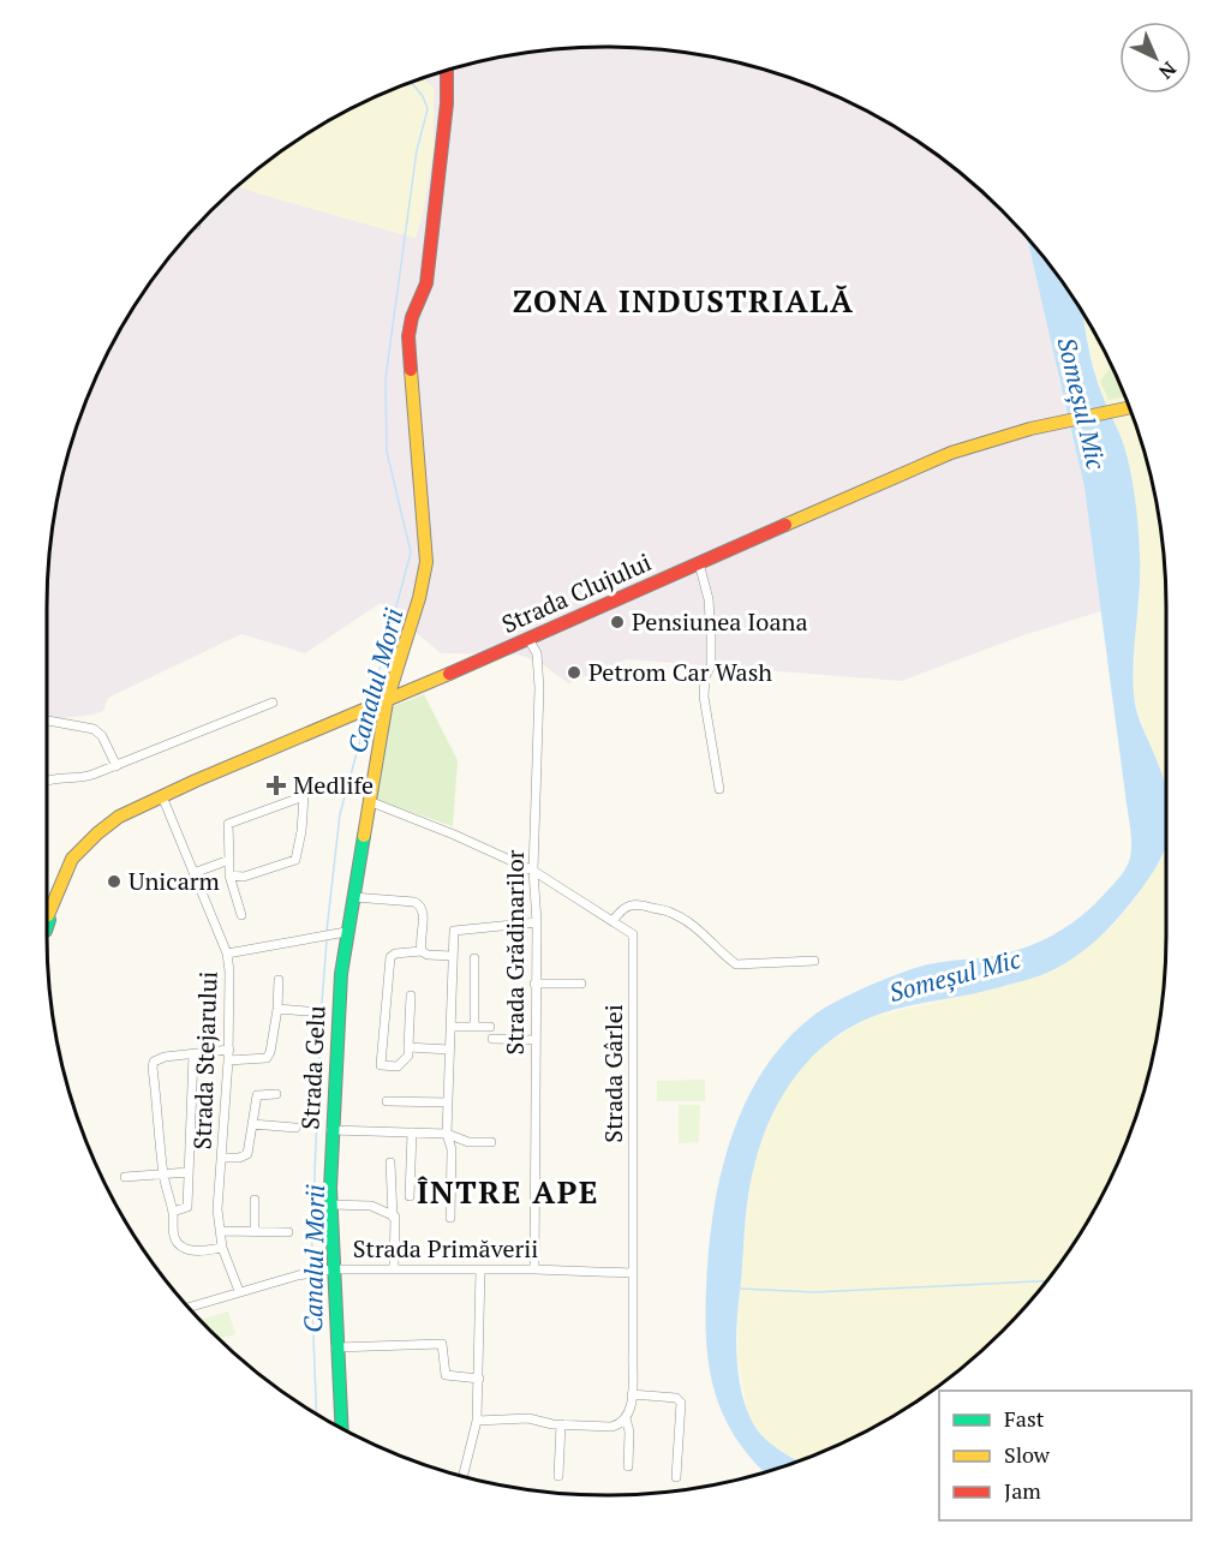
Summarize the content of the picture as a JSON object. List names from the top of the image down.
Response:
{
  "streets": {
    "street": [
      "Strada Clujului",
      "Strada Grădinarilor",
      "Strada Stejarului",
      "Strada Gelu",
      "Strada Gârlei",
      "Strada Primăverii"
    ]
  },
  "crossings": [
    ["Strada Clujului", "Strada Grădinarilor"],
    ["Strada Clujului", "Strada Stejarului"],
    ["Strada Clujului", "Strada Gelu"],
    ["Strada Grădinarilor", "Strada Primăverii"],
    ["Strada Stejarului", "Strada Primăverii"],
    ["Strada Gelu", "Strada Primăverii"],
    ["Strada Gârlei", "Strada Primăverii"]
  ],
  "districts": ["ZONA INDUSTRIALĂ", "ÎNTRE APE"],
  "water": ["Someșul Mic", "Canalul Morii"],
  "places": {
    "other": ["Pensiunea Ioana", "Petrom Car Wash", "Unicarm"],
    "health": ["Medlife"]
  },
  "legend": ["Fast", "Slow", "Jam"],
  "north": "bottom right"
}
